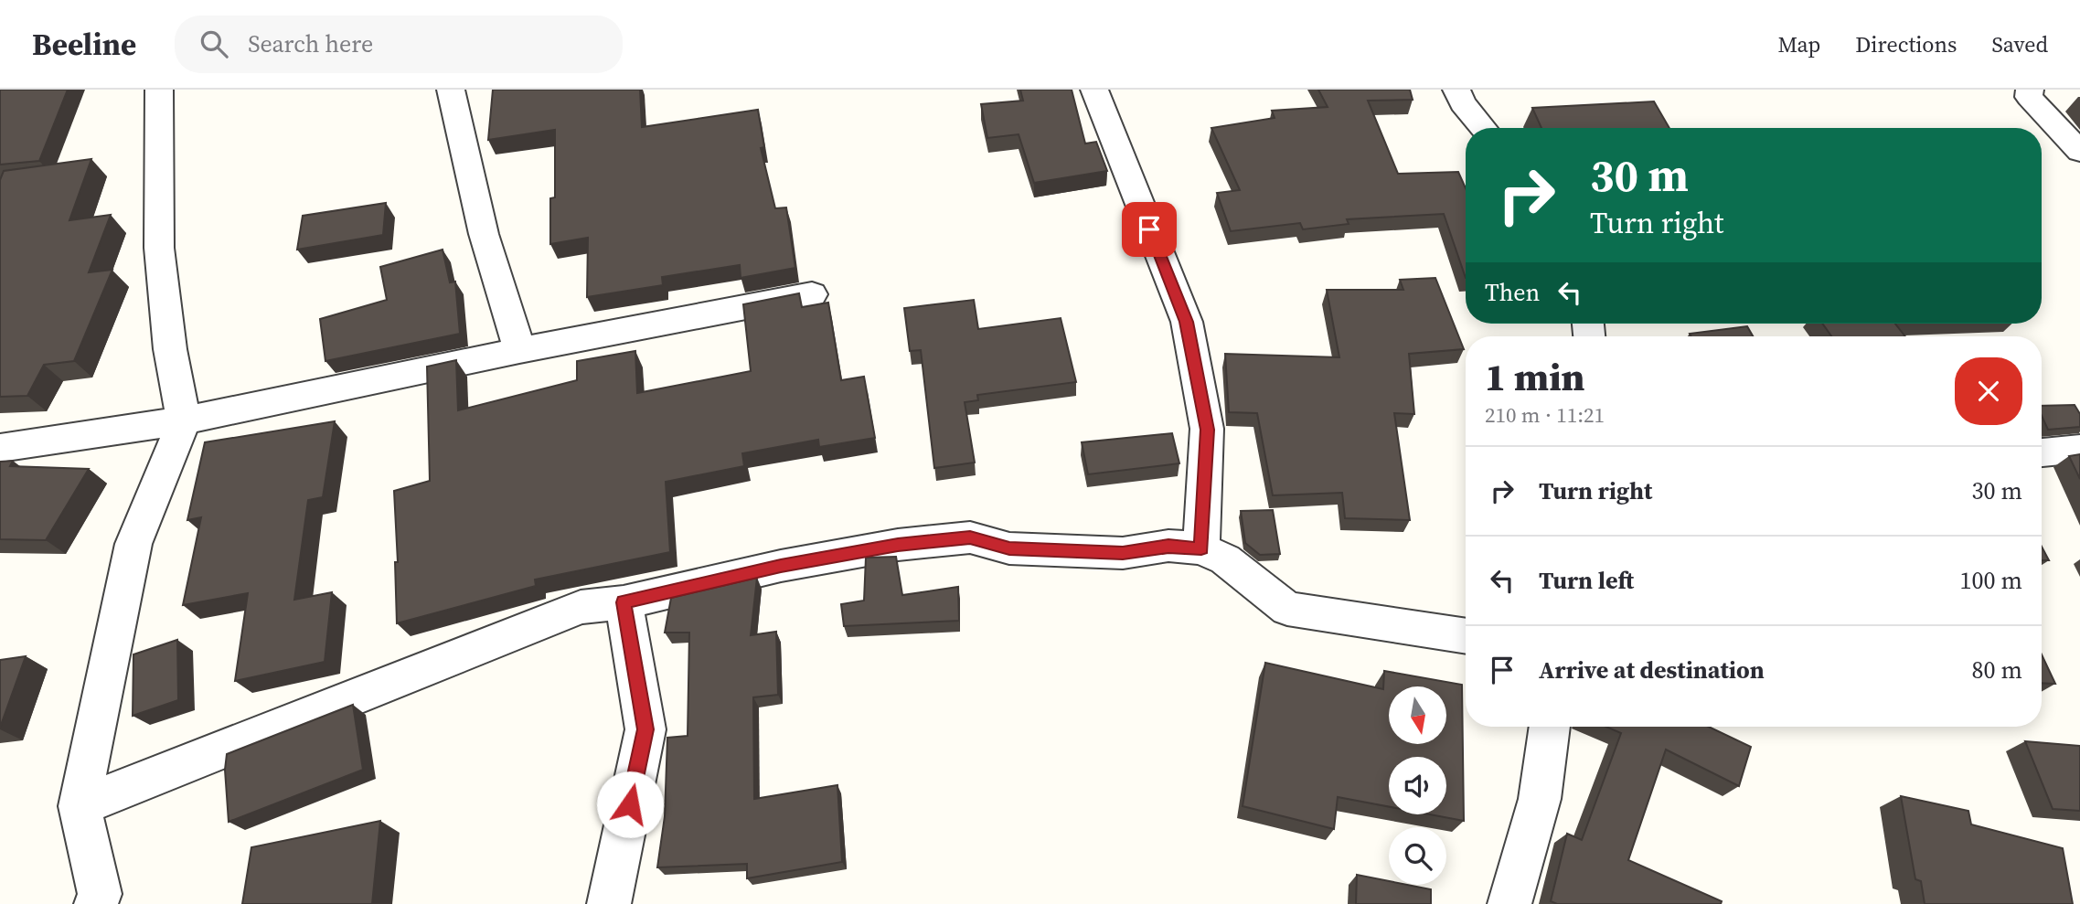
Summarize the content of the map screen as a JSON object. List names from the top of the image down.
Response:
{
  "north": "bottom",
  "page": {
    "header": "Beeline",
    "search": "Search here",
    "nav": ["Map", "Directions", "Saved"],
    "turn": ["30 m", "Turn right"],
    "then": "Then",
    "heading": ["1 min", "210 m · 11:21"],
    "list": [
      {
        "name": "Turn right",
        "value": "30 m"
      },
      {
        "name": "Turn left",
        "value": "100 m"
      },
      {
        "name": "Arrive at destination",
        "value": "80 m"
      }
    ]
  }
}
